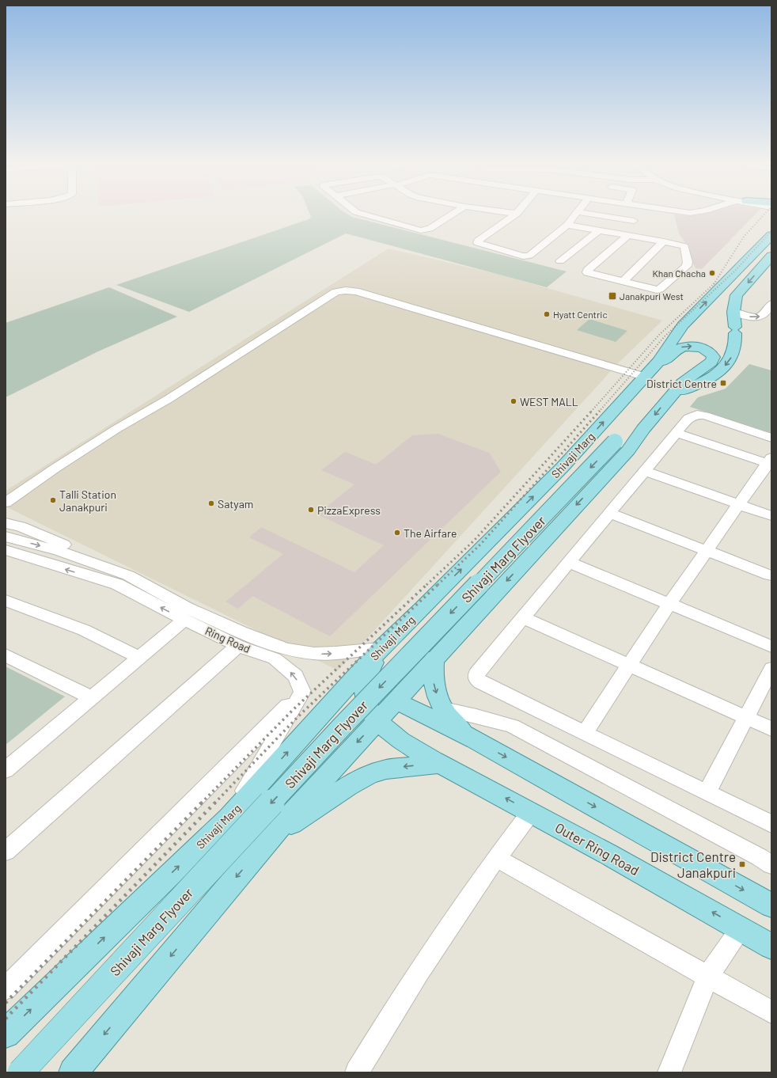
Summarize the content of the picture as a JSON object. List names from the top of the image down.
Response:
{
  "streets": {
    "main road": ["Shivaji Marg", "Shivaji Marg Flyover", "Outer Ring Road"],
    "street": ["Ring Road"]
  },
  "crossings": [
    ["Shivaji Marg", "Ring Road"],
    ["Shivaji Marg", "Outer Ring Road"],
    ["Ring Road", "Outer Ring Road"]
  ],
  "places": {
    "other": [
      "Khan Chacha",
      "Hyatt Centric",
      "WEST MALL",
      "Talli Station Janakpuri",
      "Satyam",
      "PizzaExpress",
      "The Airfare"
    ],
    "transit": ["Janakpuri West", "District Centre", "District Centre Janakpuri"]
  }
}
